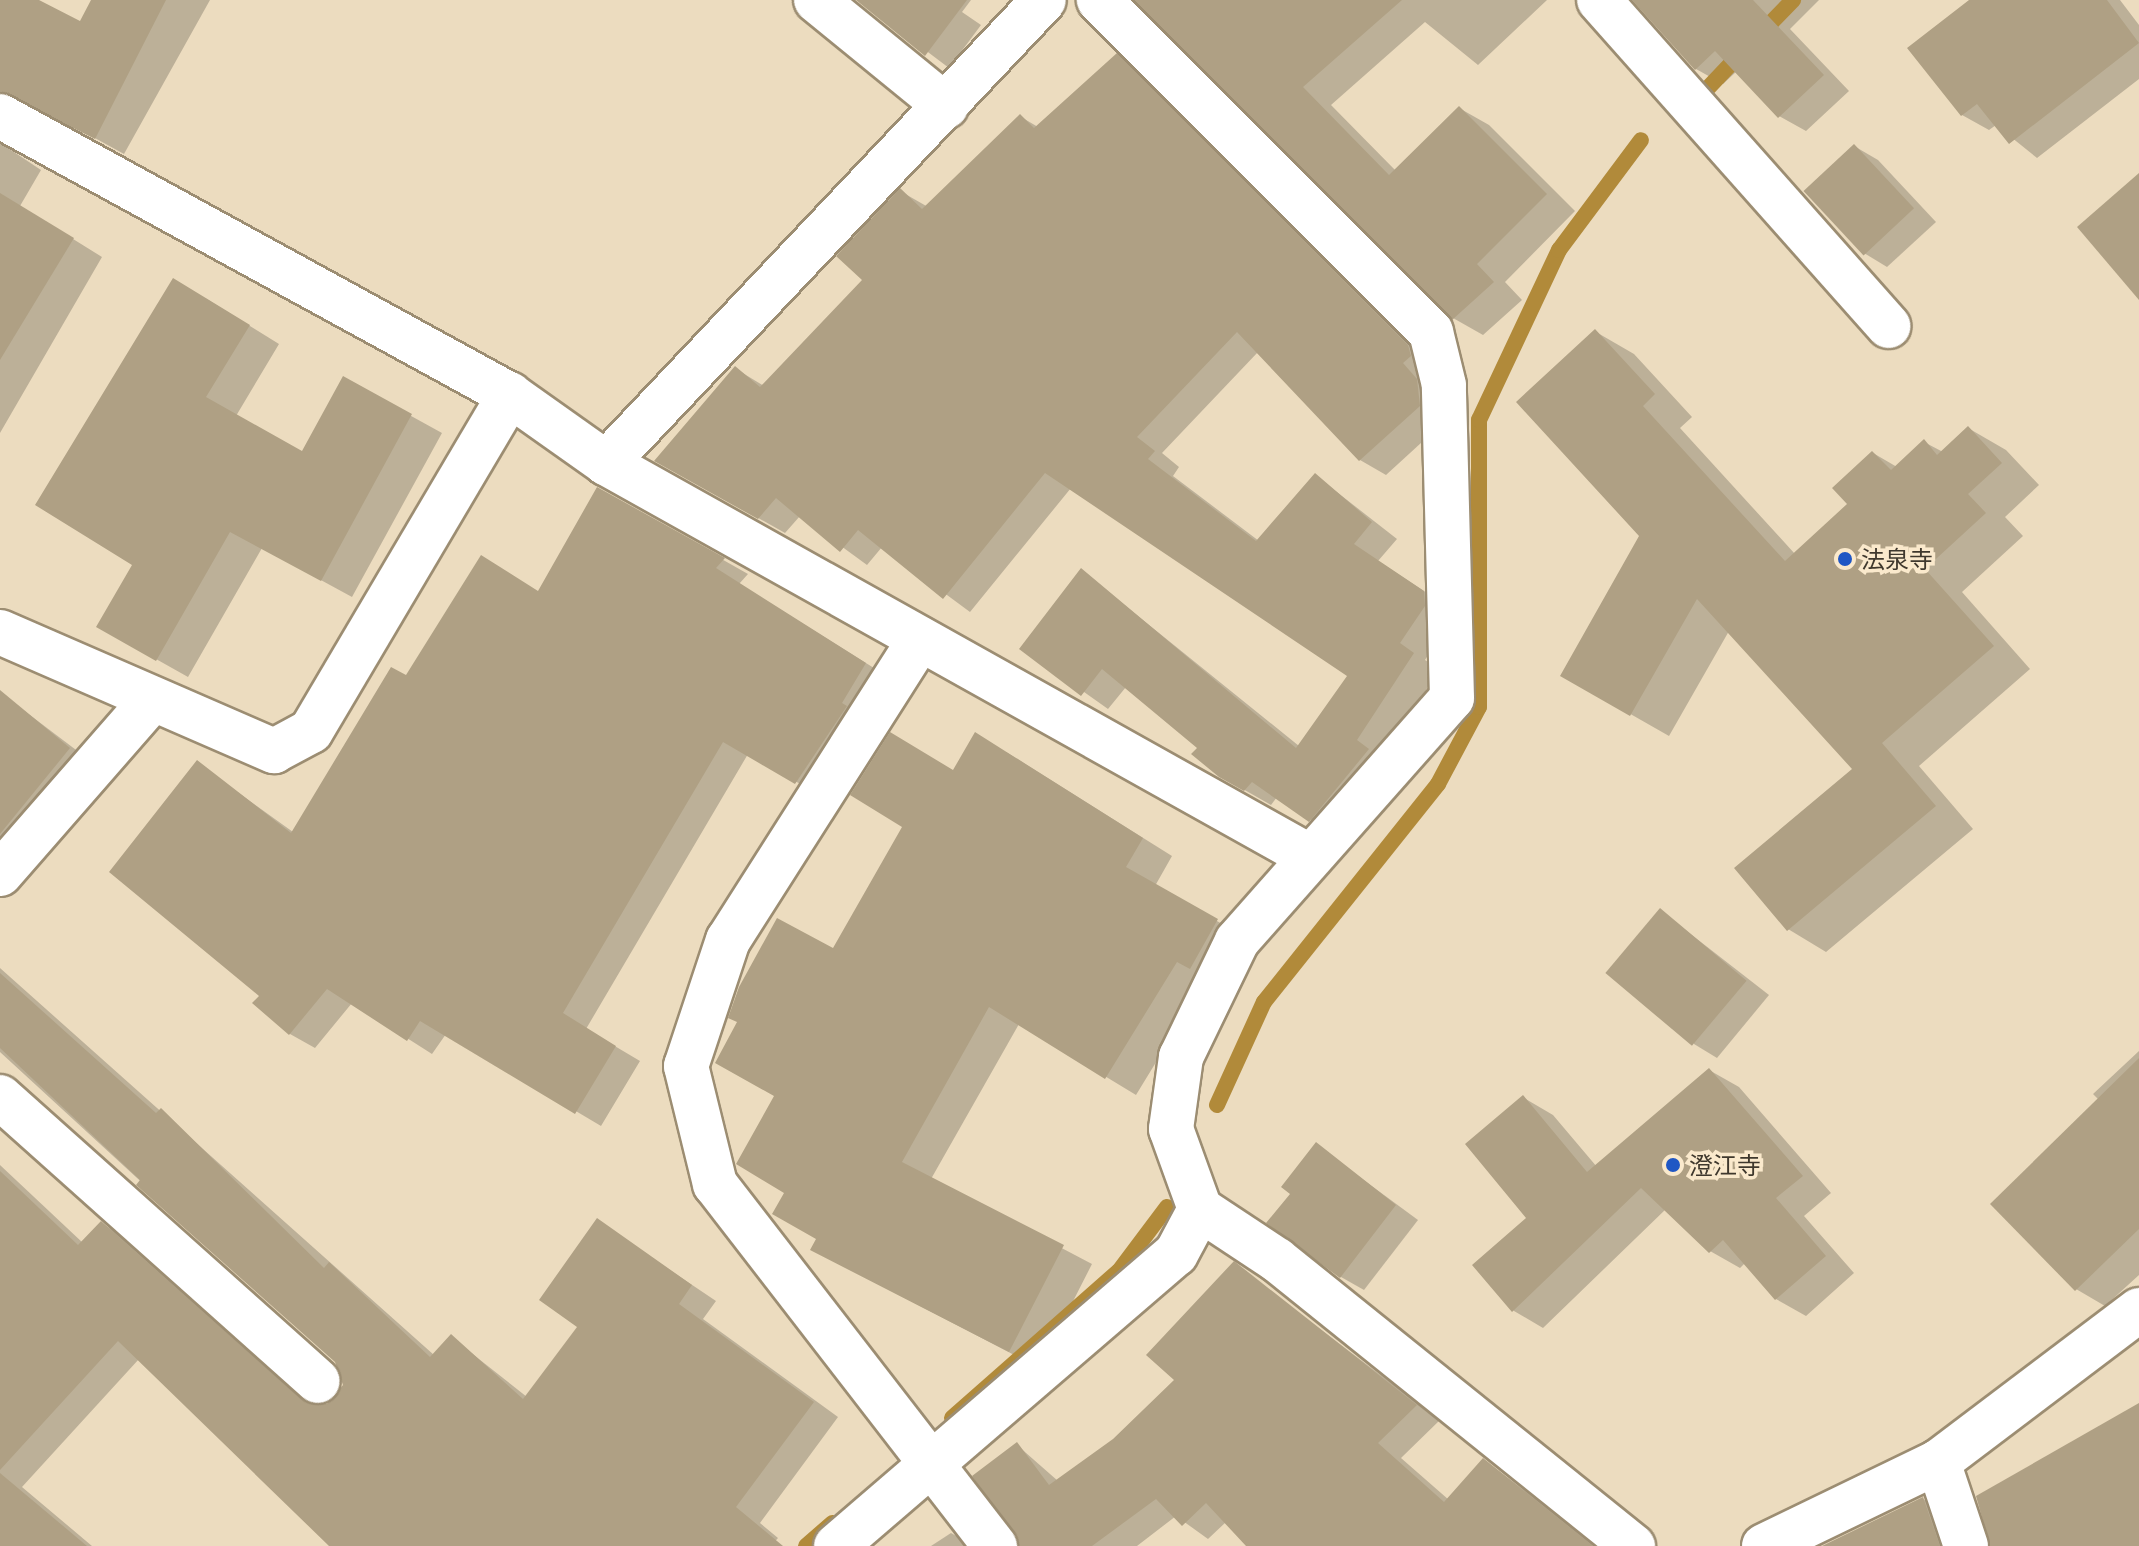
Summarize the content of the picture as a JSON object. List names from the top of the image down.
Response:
{
  "places": ["法泉寺", "澄江寺"]
}
